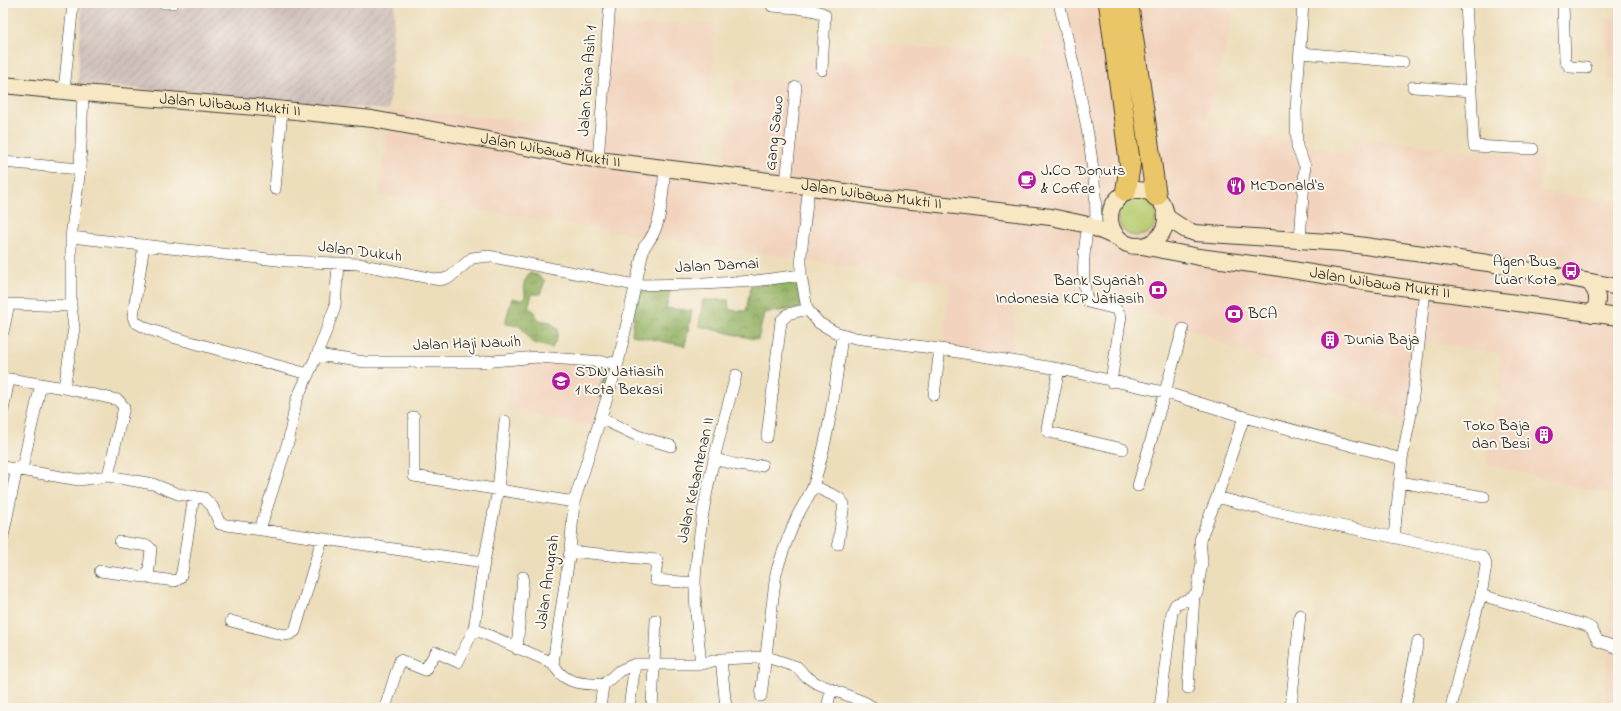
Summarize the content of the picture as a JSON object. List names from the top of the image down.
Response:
{
  "streets": {
    "main road": ["Jalan Wibawa Mukti II"],
    "street": [
      "Jalan Bina Asih 1",
      "Gang Sawo",
      "Jalan Dukuh",
      "Jalan Damai",
      "Jalan Haji Nawih",
      "Jalan Kebantenan II",
      "Jalan Anugrah"
    ]
  },
  "crossings": [
    ["Jalan Bina Asih 1", "Jalan Wibawa Mukti II"],
    ["Jalan Wibawa Mukti II", "Gang Sawo"],
    ["Jalan Wibawa Mukti II", "Jalan Anugrah"],
    ["Jalan Dukuh", "Jalan Damai"],
    ["Jalan Dukuh", "Jalan Anugrah"],
    ["Jalan Damai", "Jalan Anugrah"],
    ["Jalan Haji Nawih", "Jalan Anugrah"]
  ],
  "places": {
    "cafe": ["J.CO Donuts & Coffee"],
    "restaurant": ["McDonald's"],
    "bus stop": ["Agen Bus Luar Kota"],
    "bank": ["Bank Syariah Indonesia KCP Jatiasih", "BCA"],
    "building": ["Dunia Baja", "Toko Baja dan Besi"],
    "school or university": ["SDN Jatiasih 1 Kota Bekasi"]
  }
}
